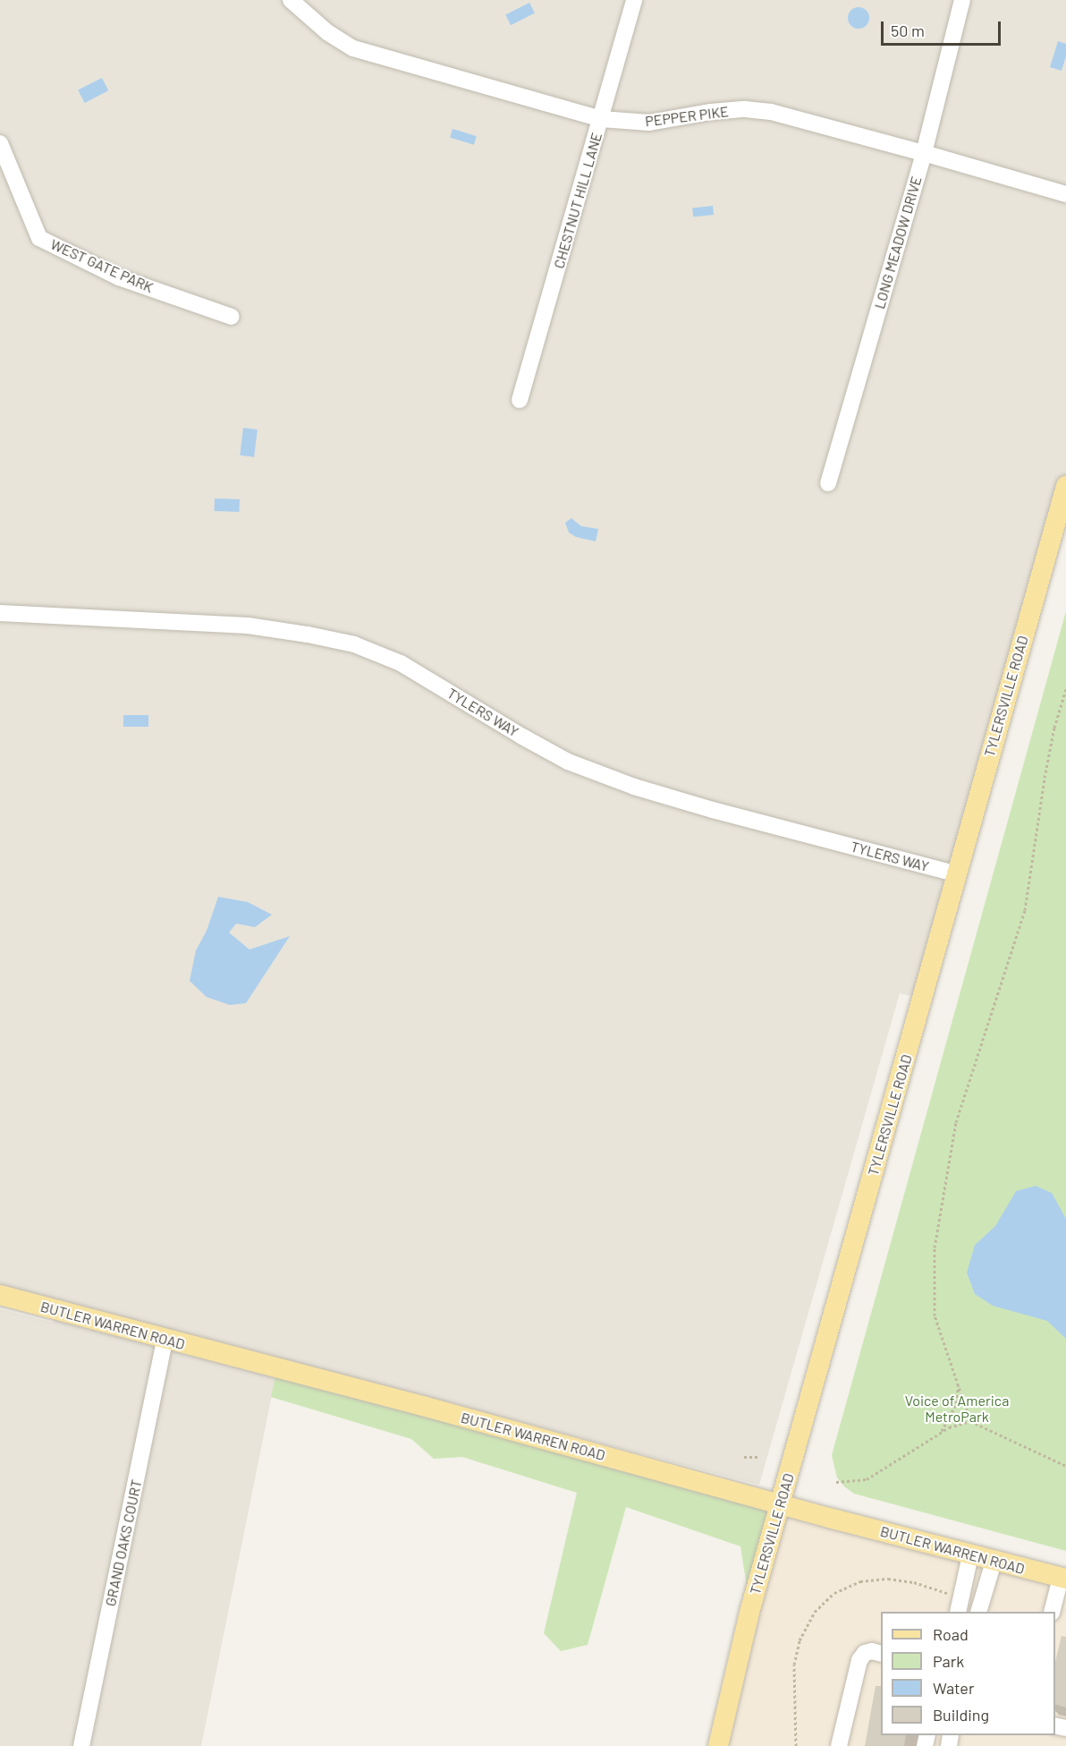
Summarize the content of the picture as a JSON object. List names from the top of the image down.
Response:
{
  "streets": {
    "main road": ["TYLERSVILLE ROAD", "BUTLER WARREN ROAD"],
    "street": [
      "PEPPER PIKE",
      "CHESTNUT HILL LANE",
      "LONG MEADOW DRIVE",
      "WEST GATE PARK",
      "TYLERS WAY",
      "GRAND OAKS COURT"
    ]
  },
  "crossings": [
    ["PEPPER PIKE", "CHESTNUT HILL LANE"],
    ["PEPPER PIKE", "LONG MEADOW DRIVE"],
    ["TYLERSVILLE ROAD", "TYLERS WAY"],
    ["TYLERSVILLE ROAD", "BUTLER WARREN ROAD"],
    ["BUTLER WARREN ROAD", "GRAND OAKS COURT"]
  ],
  "parks": ["Voice of America MetroPark"],
  "legend": [
    "Road",
    "Park",
    "Water",
    "Building"
  ],
  "scale_bar": "50 m"
}
